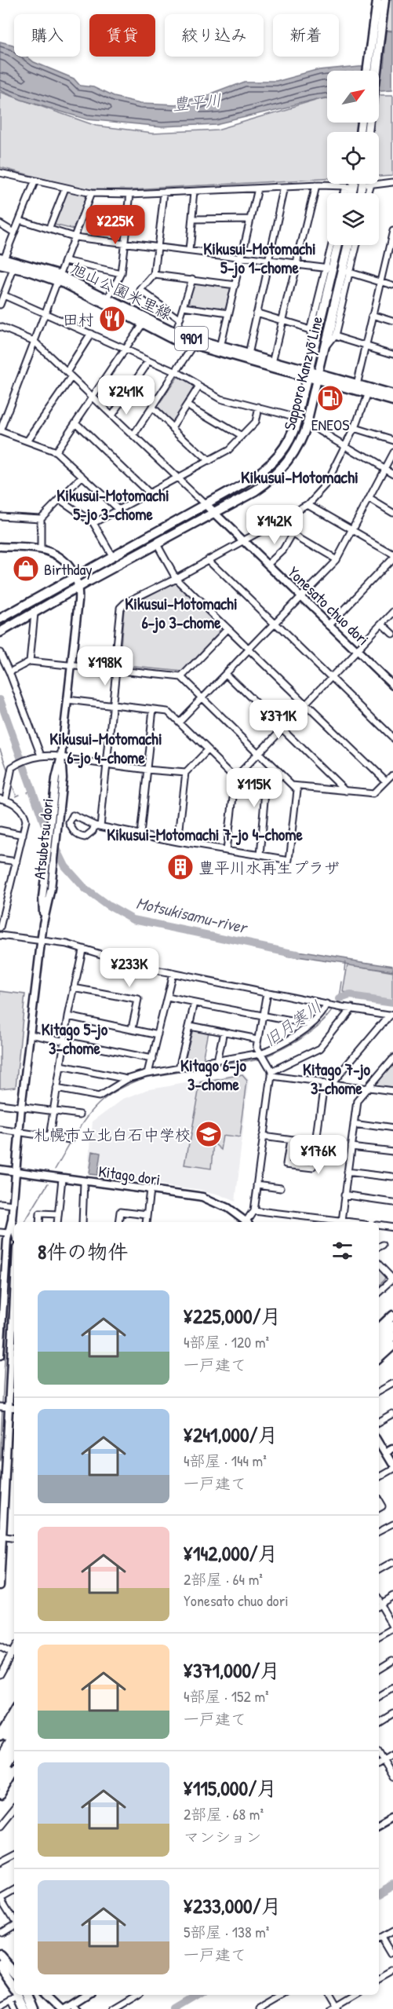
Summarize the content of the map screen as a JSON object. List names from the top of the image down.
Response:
{
  "streets": {
    "main road": ["旭山公園米里線", "9901", "Sapporo Kanzyō Line"],
    "street": ["Yonesato chuo dori", "Atsubetsu dori", "Kitago dori"]
  },
  "crossings": [
    ["旭山公園米里線", "Sapporo Kanzyō Line"],
    ["Sapporo Kanzyō Line", "Yonesato chuo dori"],
    ["Sapporo Kanzyō Line", "Atsubetsu dori"],
    ["Atsubetsu dori", "Kitago dori"]
  ],
  "districts": [
    "Kikusui-Motomachi 5-jo 1-chome",
    "Kikusui-Motomachi",
    "Kikusui-Motomachi 5-jo 3-chome",
    "Kikusui-Motomachi 6-jo 3-chome",
    "Kikusui-Motomachi 6-jo 4-chome",
    "Kikusui-Motomachi 7-jo 4-chome",
    "Kitago 5-jo 3-chome",
    "Kitago 6-jo 3-chome",
    "Kitago 7-jo 3-chome"
  ],
  "water": ["豊平川", "Motsukisamu-river", "旧月寒川"],
  "places": {
    "restaurant": ["田村"],
    "fuel station": ["ENEOS"],
    "shop": ["Birthday"],
    "building": ["豊平川水再生プラザ"],
    "school or university": ["札幌市立北白石中学校"]
  },
  "north": "top right",
  "page": {
    "chip": [
      "購入",
      "賃貸",
      "絞り込み",
      "新着"
    ],
    "price": [
      "¥225K",
      "¥241K",
      "¥142K",
      "¥198K",
      "¥371K",
      "¥115K",
      "¥233K",
      "¥176K"
    ],
    "heading": "8件の物件",
    "list": [
      {
        "name": "¥225,000/月",
        "note": "4部屋 · 120 m² · 一戸建て"
      },
      {
        "name": "¥241,000/月",
        "note": "4部屋 · 144 m² · 一戸建て"
      },
      {
        "name": "¥142,000/月",
        "note": "2部屋 · 64 m² · Yonesato chuo dori"
      },
      {
        "name": "¥371,000/月",
        "note": "4部屋 · 152 m² · 一戸建て"
      },
      {
        "name": "¥115,000/月",
        "note": "2部屋 · 68 m² · マンション"
      },
      {
        "name": "¥233,000/月",
        "note": "5部屋 · 138 m² · 一戸建て"
      }
    ]
  }
}
